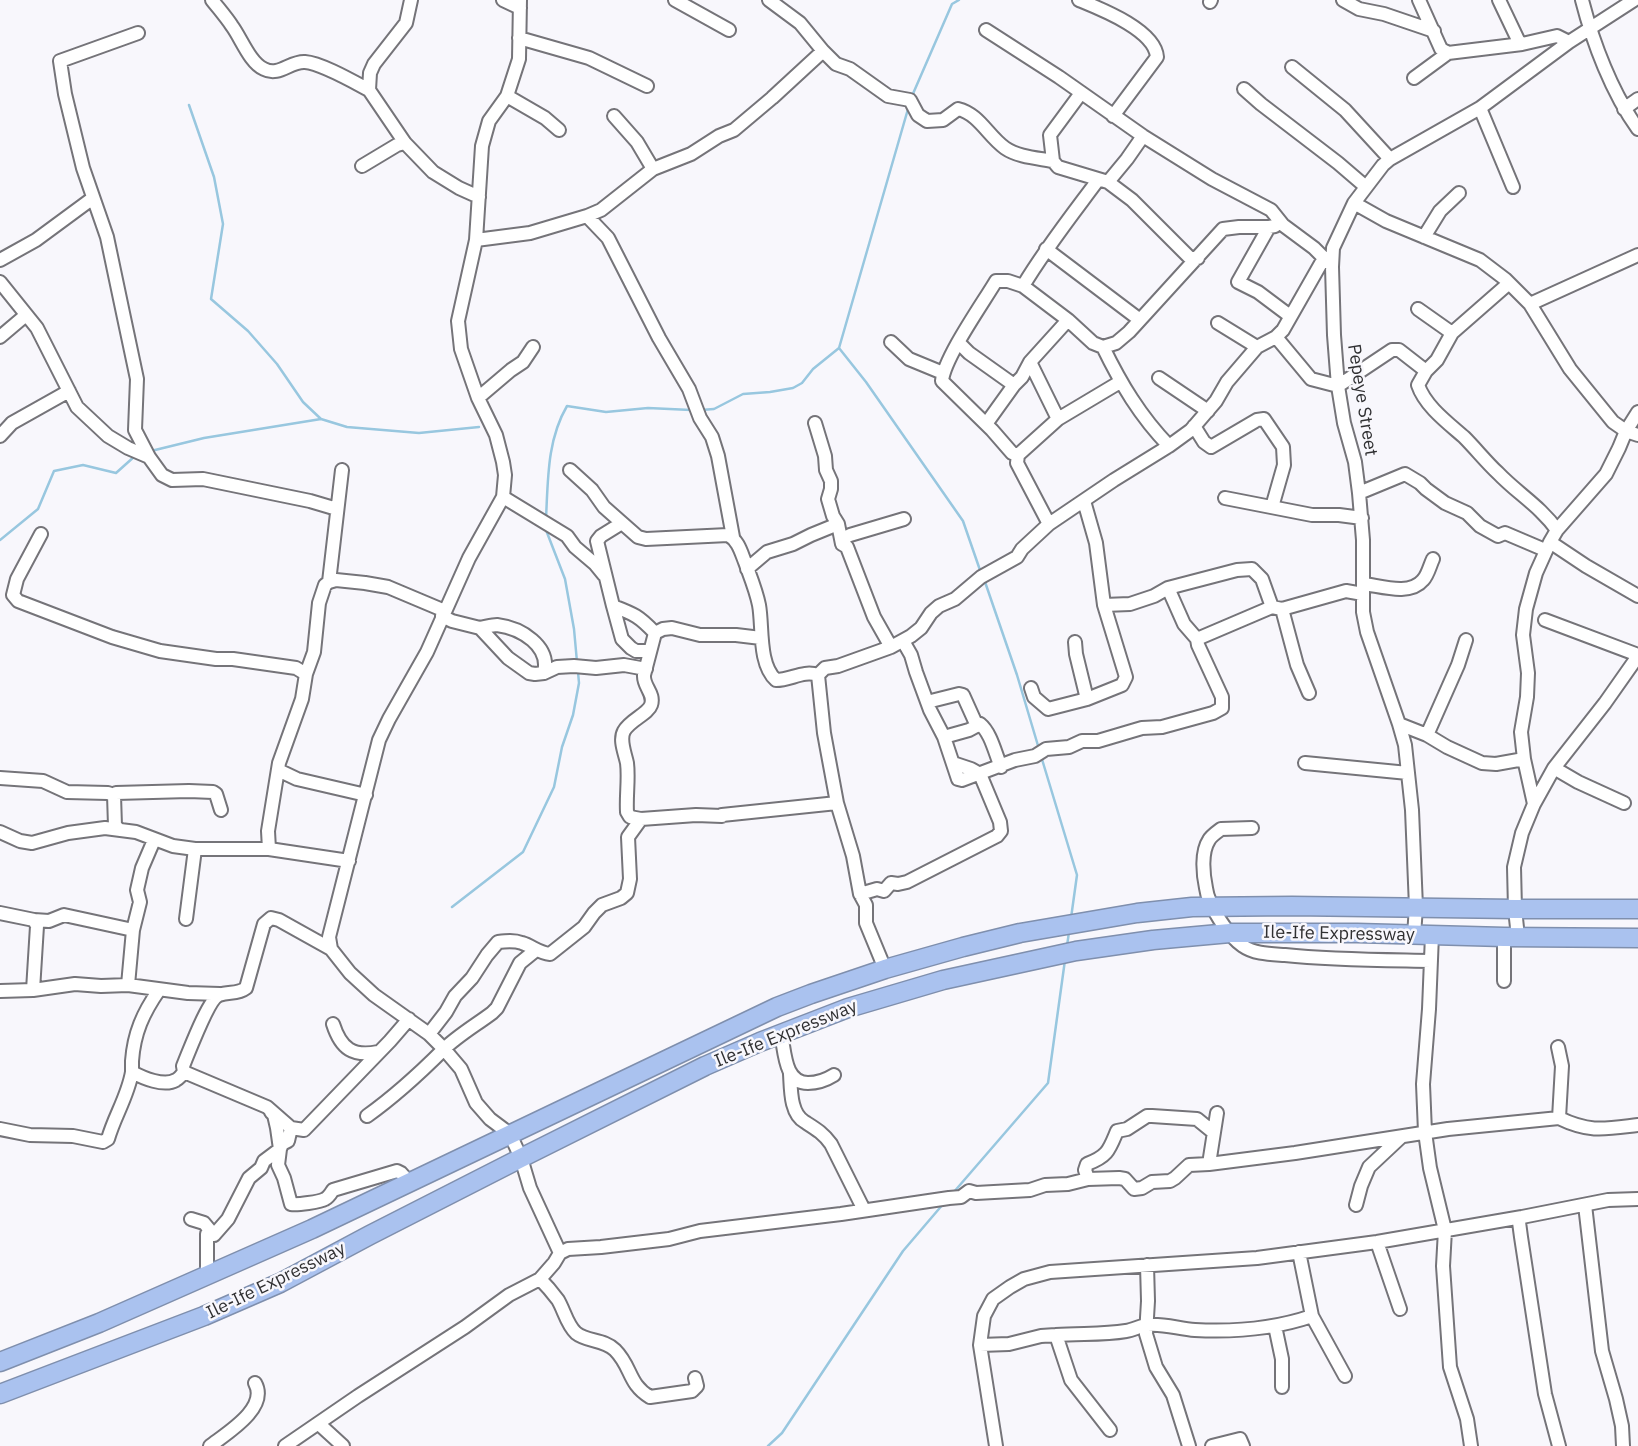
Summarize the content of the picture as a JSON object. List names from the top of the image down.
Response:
{
  "streets": {
    "highway": ["Ile-Ife Expressway"],
    "street": ["Pepeye Street"]
  },
  "crossings": [
    ["Pepeye Street", "Ile-Ife Expressway"]
  ]
}
